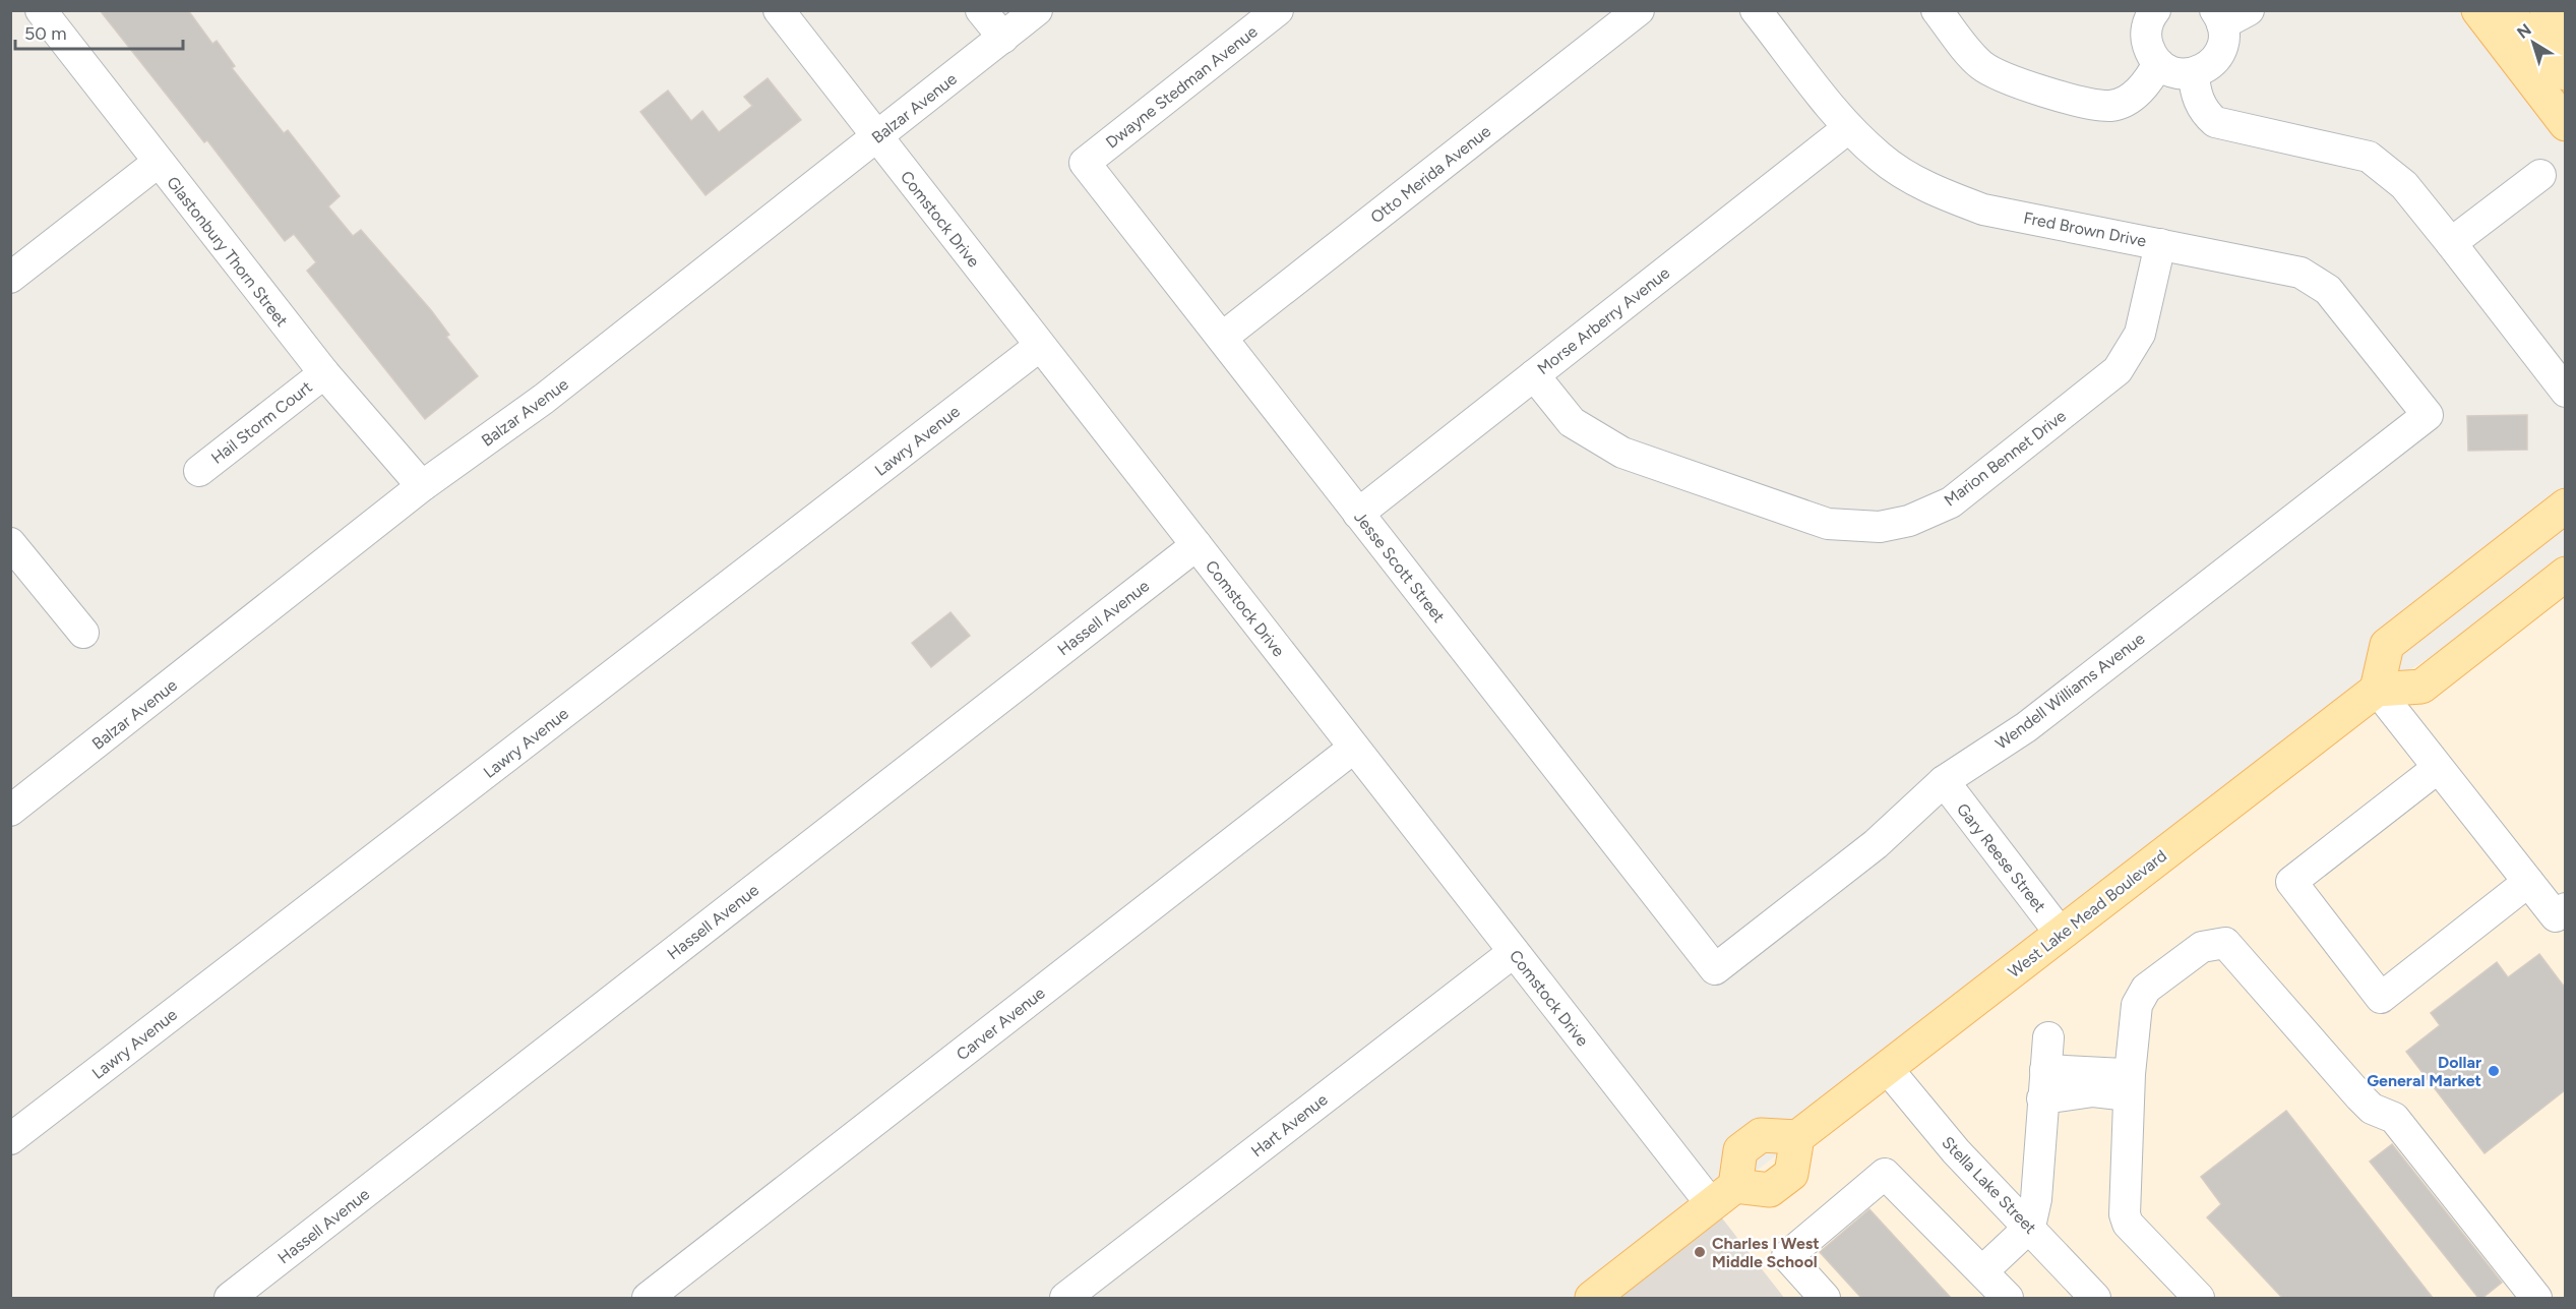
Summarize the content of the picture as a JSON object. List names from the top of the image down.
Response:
{
  "streets": {
    "main road": ["West Lake Mead Boulevard"],
    "street": [
      "Dwayne Stedman Avenue",
      "Balzar Avenue",
      "Otto Merida Avenue",
      "Comstock Drive",
      "Fred Brown Drive",
      "Glastonbury Thorn Street",
      "Morse Arberry Avenue",
      "Hail Storm Court",
      "Lawry Avenue",
      "Marion Bennet Drive",
      "Jesse Scott Street",
      "Hassell Avenue",
      "Wendell Williams Avenue",
      "Gary Reese Street",
      "Carver Avenue",
      "Hart Avenue",
      "Stella Lake Street"
    ]
  },
  "crossings": [
    ["Dwayne Stedman Avenue", "Jesse Scott Street"],
    ["Balzar Avenue", "Comstock Drive"],
    ["Balzar Avenue", "Glastonbury Thorn Street"],
    ["Otto Merida Avenue", "Jesse Scott Street"],
    ["Comstock Drive", "Lawry Avenue"],
    ["Comstock Drive", "Hassell Avenue"],
    ["Comstock Drive", "West Lake Mead Boulevard"],
    ["Comstock Drive", "Carver Avenue"],
    ["Comstock Drive", "Hart Avenue"],
    ["Fred Brown Drive", "Morse Arberry Avenue"],
    ["Fred Brown Drive", "Marion Bennet Drive"],
    ["Fred Brown Drive", "Wendell Williams Avenue"],
    ["Glastonbury Thorn Street", "Hail Storm Court"],
    ["Morse Arberry Avenue", "Marion Bennet Drive"],
    ["Morse Arberry Avenue", "Jesse Scott Street"],
    ["Jesse Scott Street", "Wendell Williams Avenue"],
    ["Wendell Williams Avenue", "Gary Reese Street"],
    ["Gary Reese Street", "West Lake Mead Boulevard"],
    ["West Lake Mead Boulevard", "Stella Lake Street"]
  ],
  "places": ["Dollar General Market", "Charles I West Middle School"],
  "scale_bar": "50 m",
  "north": "top left"
}
